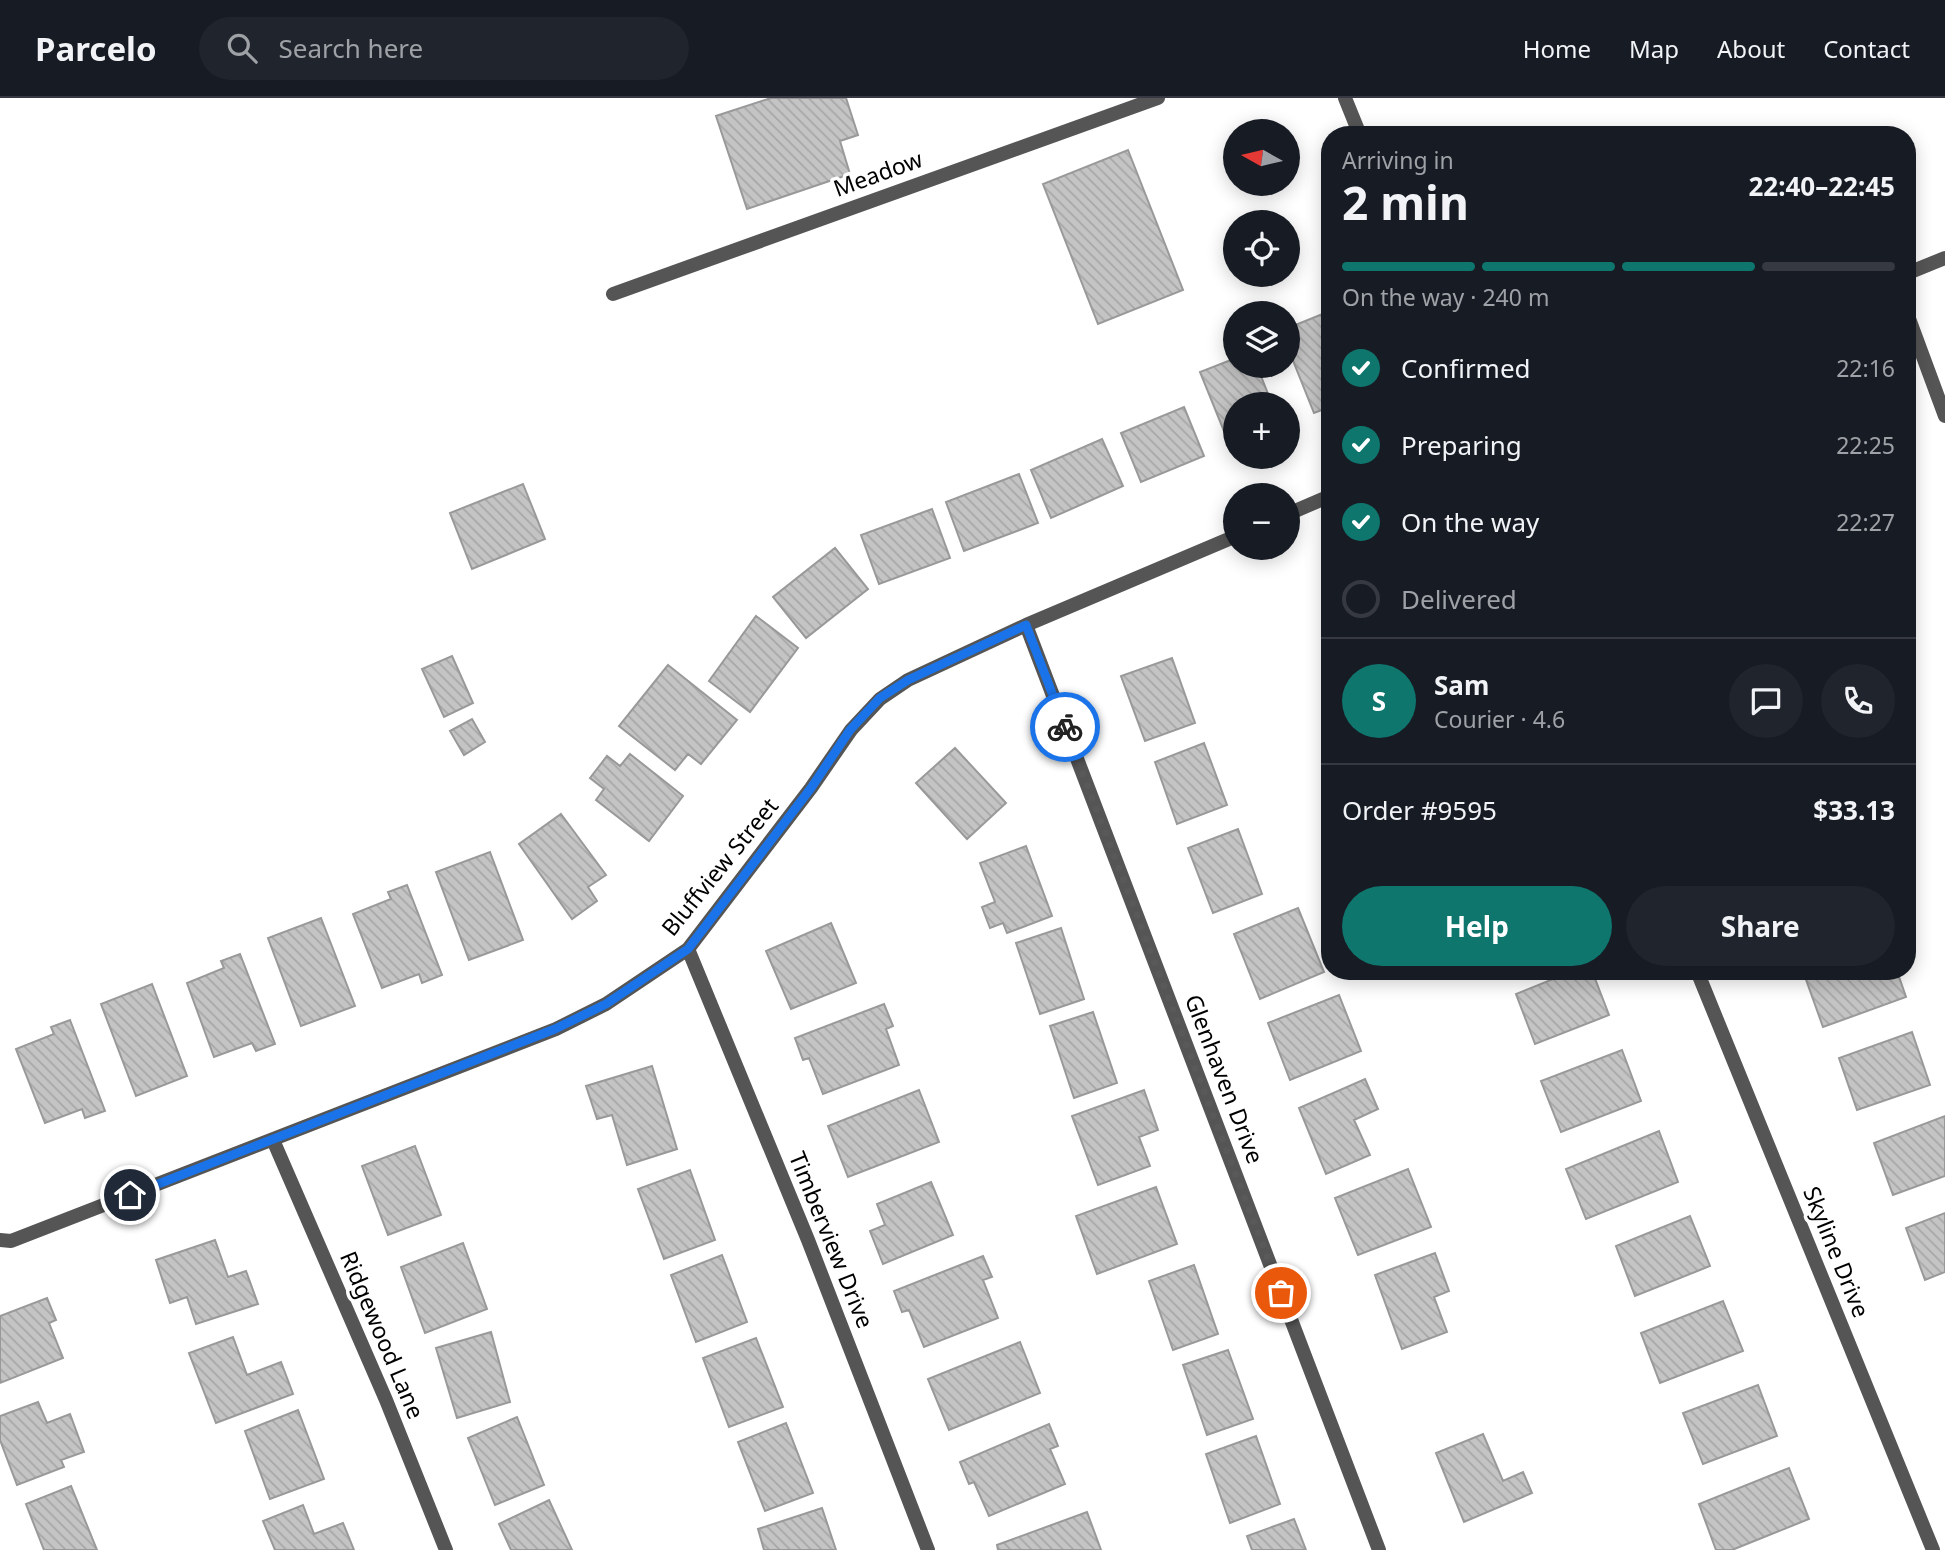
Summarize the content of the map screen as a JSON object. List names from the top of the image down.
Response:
{
  "streets": {
    "street": [
      "Meadow",
      "Bluffview Street",
      "Glenhaven Drive",
      "Timberview Drive",
      "Skyline Drive",
      "Ridgewood Lane"
    ]
  },
  "crossings": [
    ["Bluffview Street", "Glenhaven Drive"],
    ["Bluffview Street", "Timberview Drive"],
    ["Bluffview Street", "Ridgewood Lane"]
  ],
  "north": "left",
  "page": {
    "header": "Parcelo",
    "search": "Search here",
    "nav": [
      "Home",
      "Map",
      "About",
      "Contact"
    ],
    "map_buttons": ["+", "−"],
    "heading": ["2 min", "Arriving in", "22:40–22:45"],
    "panel": [
      "Sam",
      "Courier · 4.6",
      "Order #9595",
      "$33.13"
    ],
    "bar": "On the way · 240 m",
    "list": [
      ["Confirmed", "22:16"],
      ["Preparing", "22:25"],
      ["On the way", "22:27"],
      "Delivered"
    ],
    "round": "S",
    "buttons": ["Help", "Share"]
  }
}
